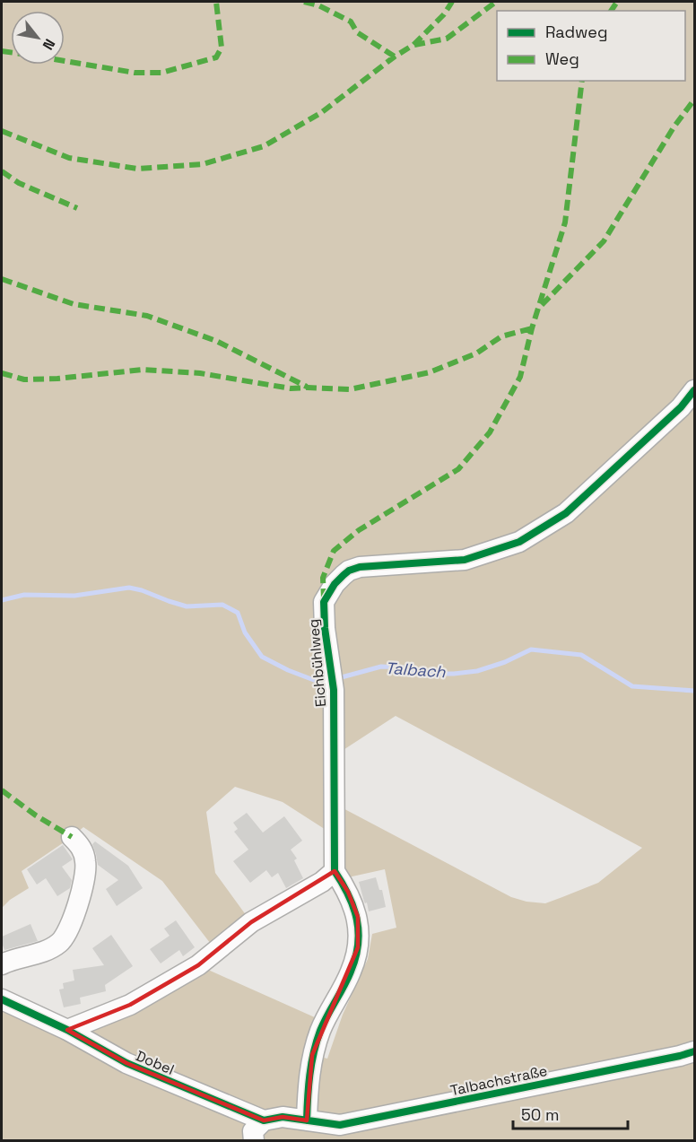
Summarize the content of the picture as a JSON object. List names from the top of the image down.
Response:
{
  "streets": {
    "street": ["Eichbühlweg", "Dobel", "Talbachstraße"]
  },
  "crossings": [
    ["Dobel", "Talbachstraße"]
  ],
  "water": ["Talbach"],
  "legend": ["Radweg", "Weg"],
  "scale_bar": "50 m",
  "north": "bottom right"
}
